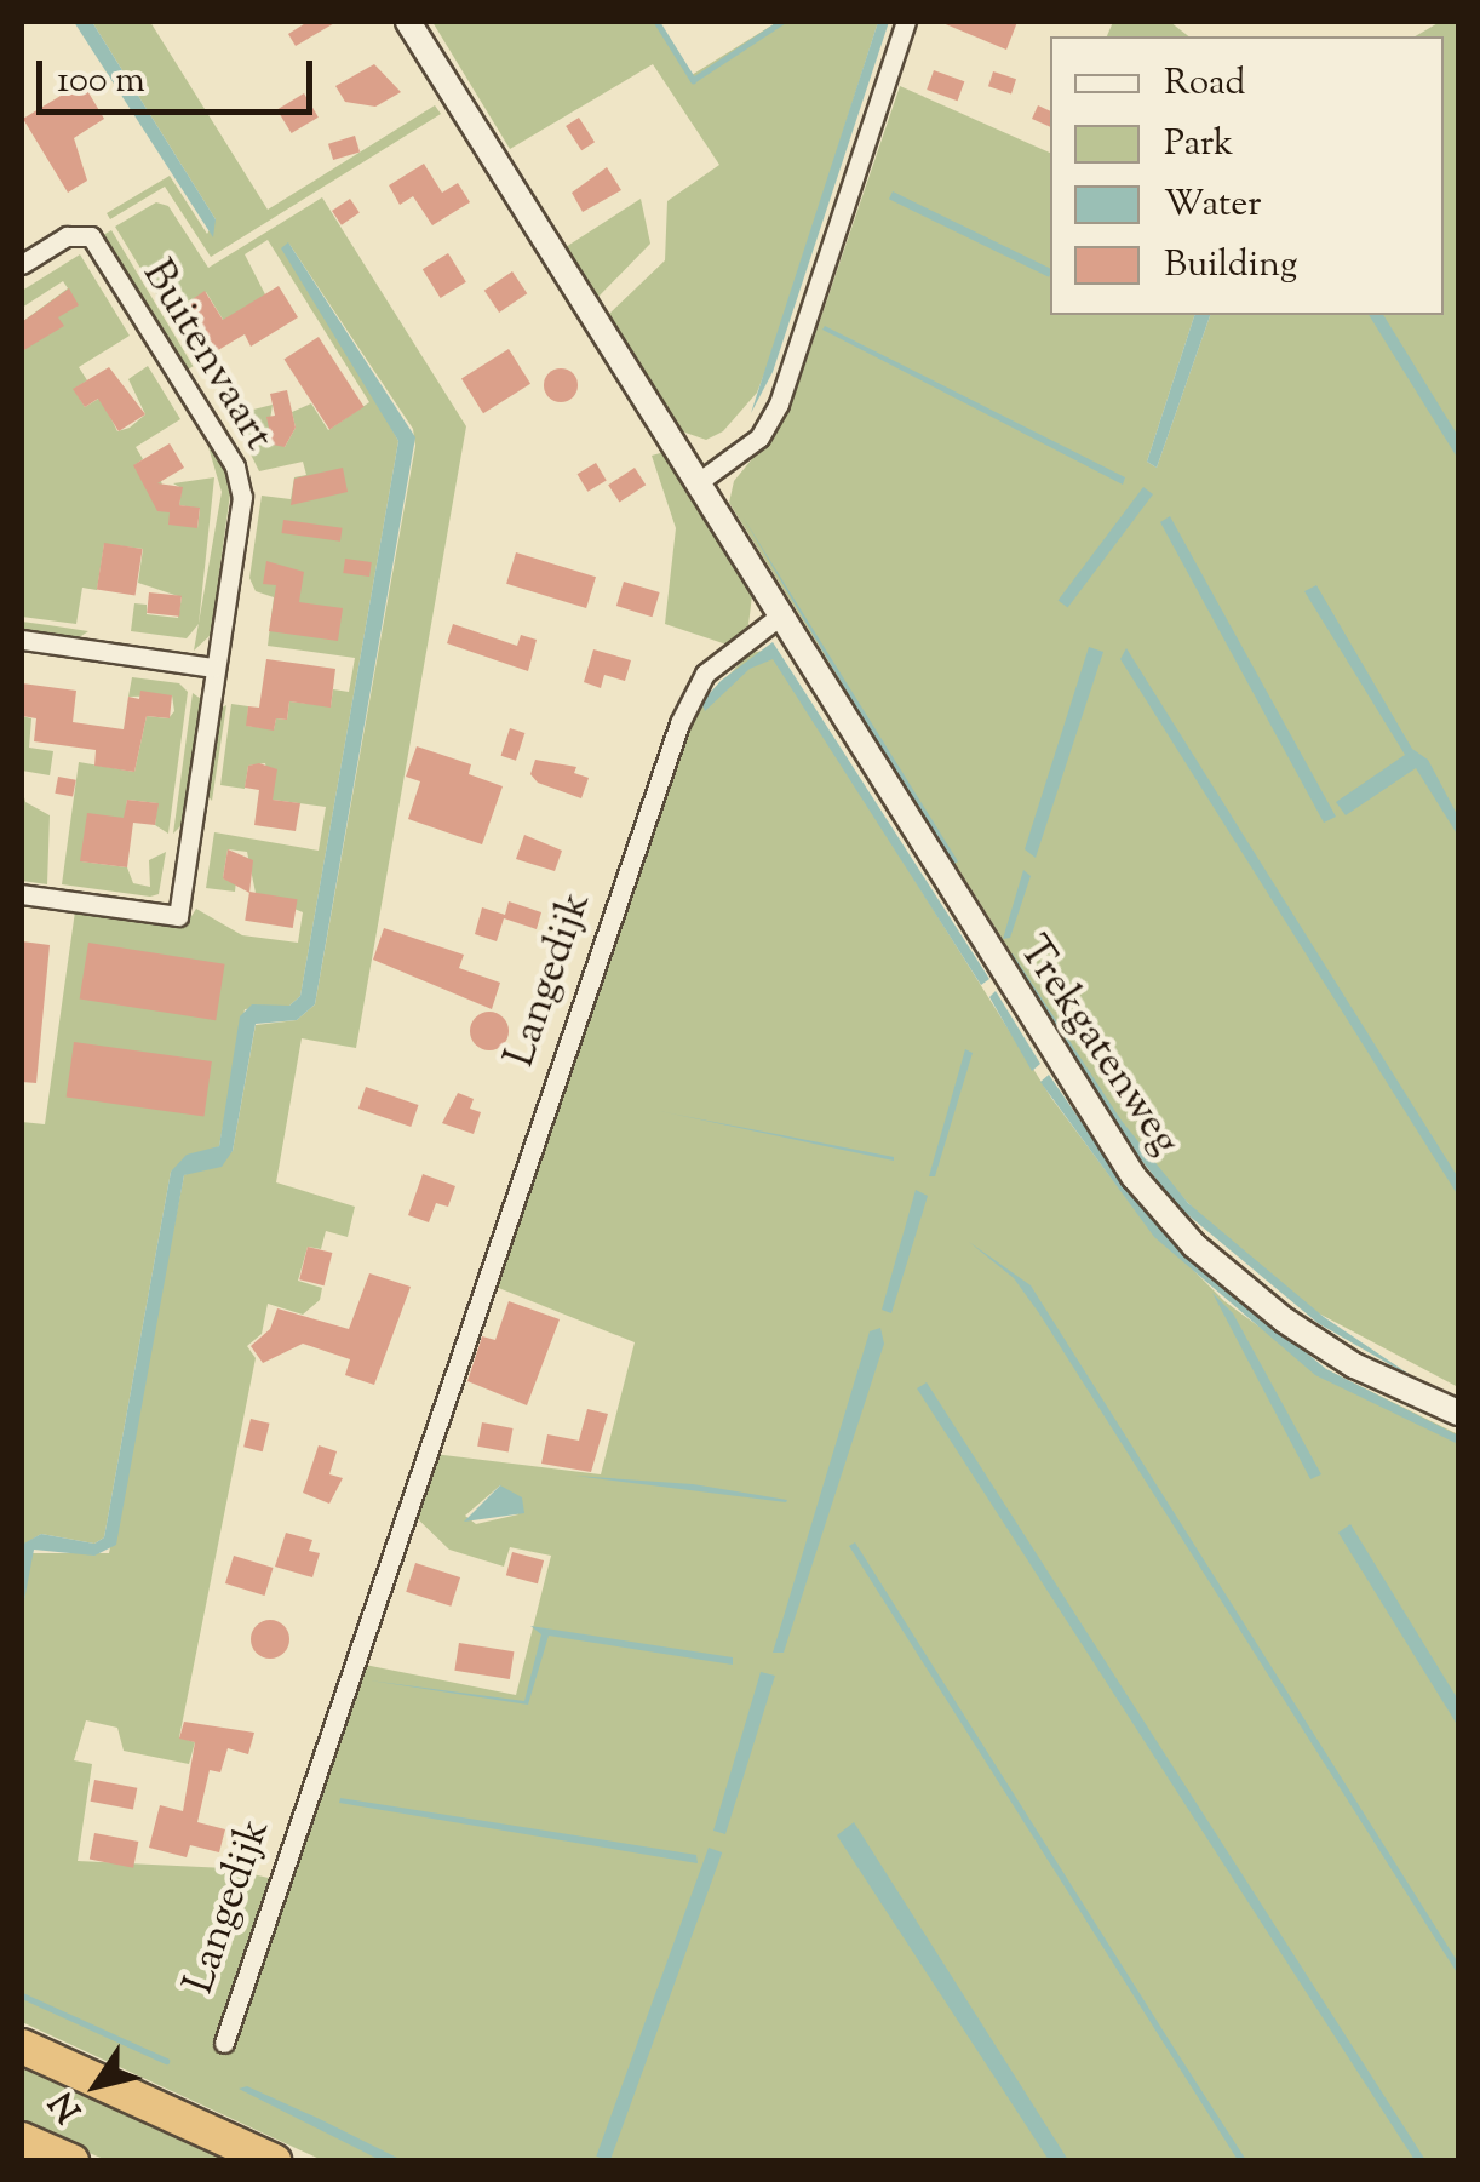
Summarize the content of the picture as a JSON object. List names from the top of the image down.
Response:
{
  "streets": {
    "street": ["Buitenvaart", "Langedijk", "Trekgatenweg"]
  },
  "crossings": [
    ["Langedijk", "Trekgatenweg"]
  ],
  "legend": [
    "Road",
    "Park",
    "Water",
    "Building"
  ],
  "scale_bar": "100 m",
  "north": "bottom left"
}
